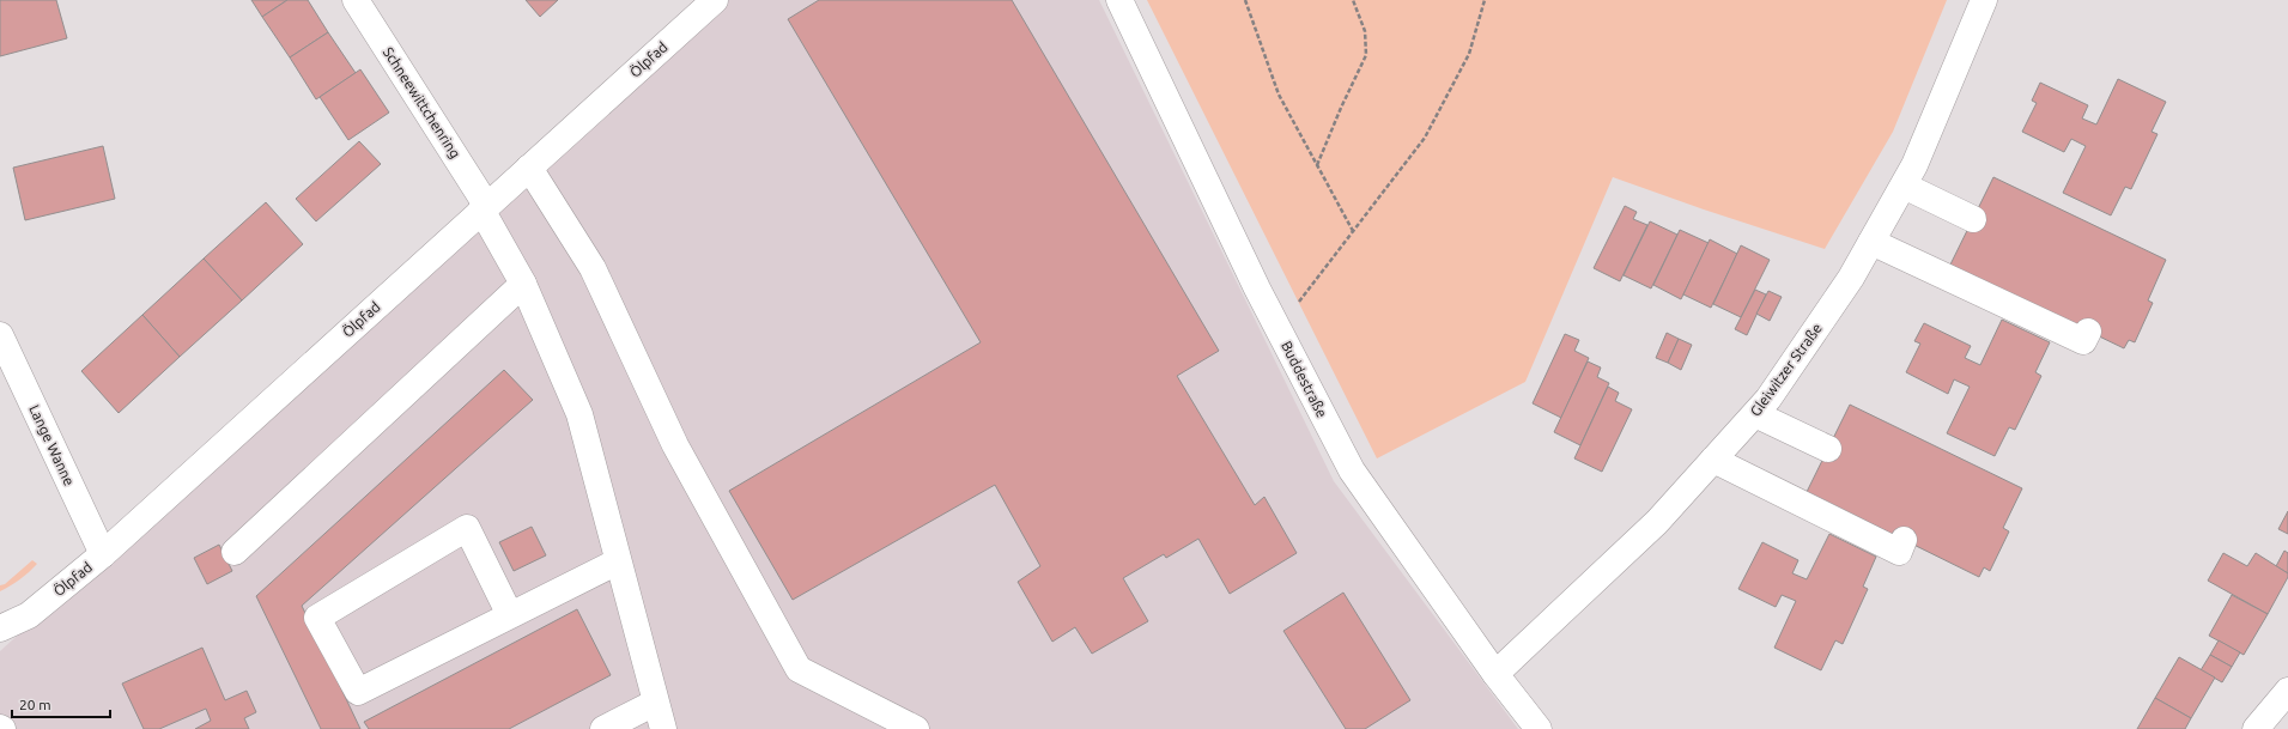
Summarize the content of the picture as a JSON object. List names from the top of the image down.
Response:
{
  "streets": {
    "street": [
      "Ölpfad",
      "Schneewittchenring",
      "Gleiwitzer Straße",
      "Buddestraße",
      "Lange Wanne"
    ]
  },
  "crossings": [
    ["Ölpfad", "Schneewittchenring"],
    ["Ölpfad", "Lange Wanne"],
    ["Gleiwitzer Straße", "Buddestraße"]
  ],
  "scale_bar": "20 m"
}
